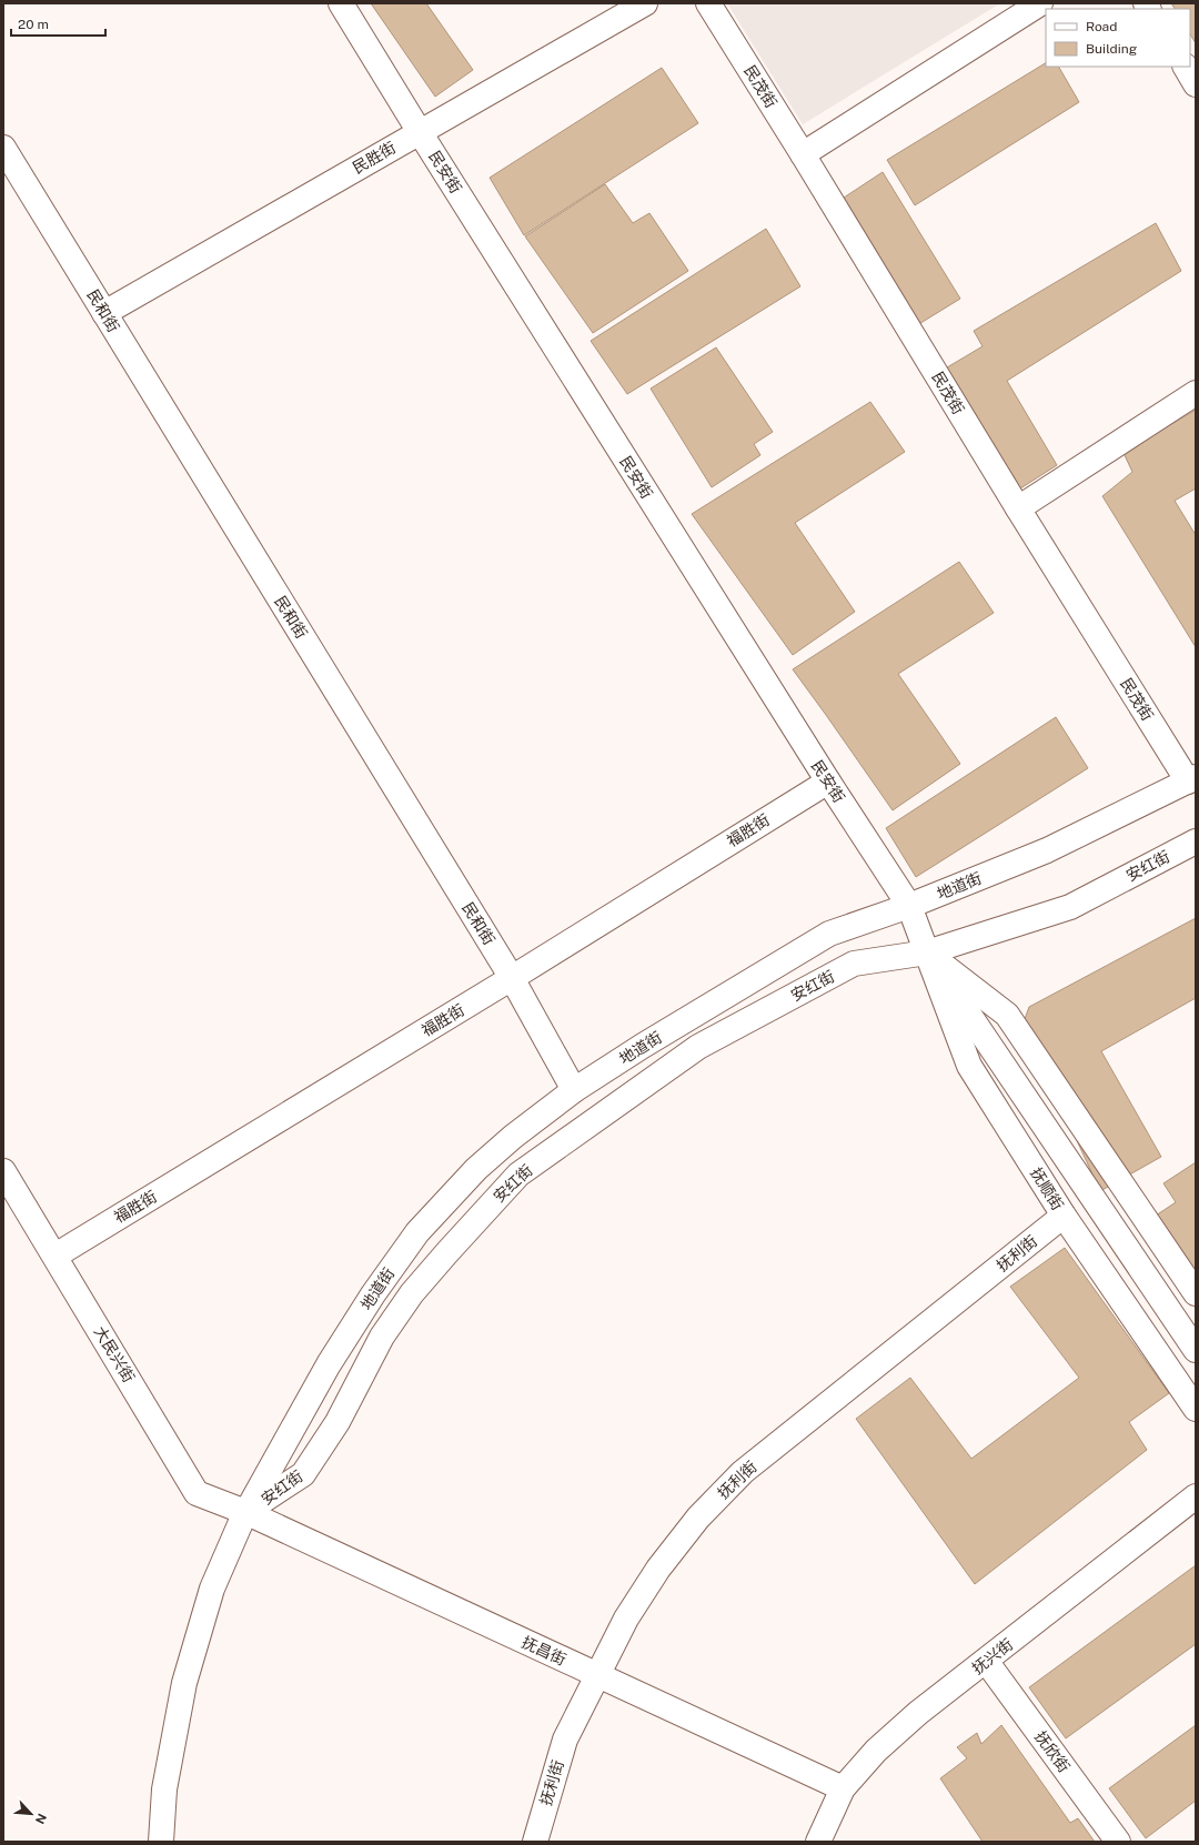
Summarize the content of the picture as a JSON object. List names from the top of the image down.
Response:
{
  "streets": {
    "street": [
      "民茂街",
      "民胜街",
      "民安街",
      "民和街",
      "福胜街",
      "安红街",
      "地道街",
      "抚顺街",
      "抚利街",
      "大民兴街",
      "抚昌街",
      "抚兴街",
      "抚欣街"
    ]
  },
  "crossings": [
    ["民茂街", "地道街"],
    ["民胜街", "民安街"],
    ["民胜街", "民和街"],
    ["民安街", "福胜街"],
    ["民安街", "安红街"],
    ["民安街", "地道街"],
    ["民安街", "抚顺街"],
    ["民和街", "福胜街"],
    ["民和街", "地道街"],
    ["福胜街", "大民兴街"],
    ["安红街", "地道街"],
    ["安红街", "抚顺街"],
    ["安红街", "大民兴街"],
    ["安红街", "抚昌街"],
    ["地道街", "大民兴街"],
    ["地道街", "抚昌街"],
    ["抚顺街", "抚利街"],
    ["抚利街", "抚昌街"],
    ["大民兴街", "抚昌街"],
    ["抚昌街", "抚兴街"],
    ["抚兴街", "抚欣街"]
  ],
  "legend": ["Road", "Building"],
  "scale_bar": "20 m",
  "north": "bottom right"
}
